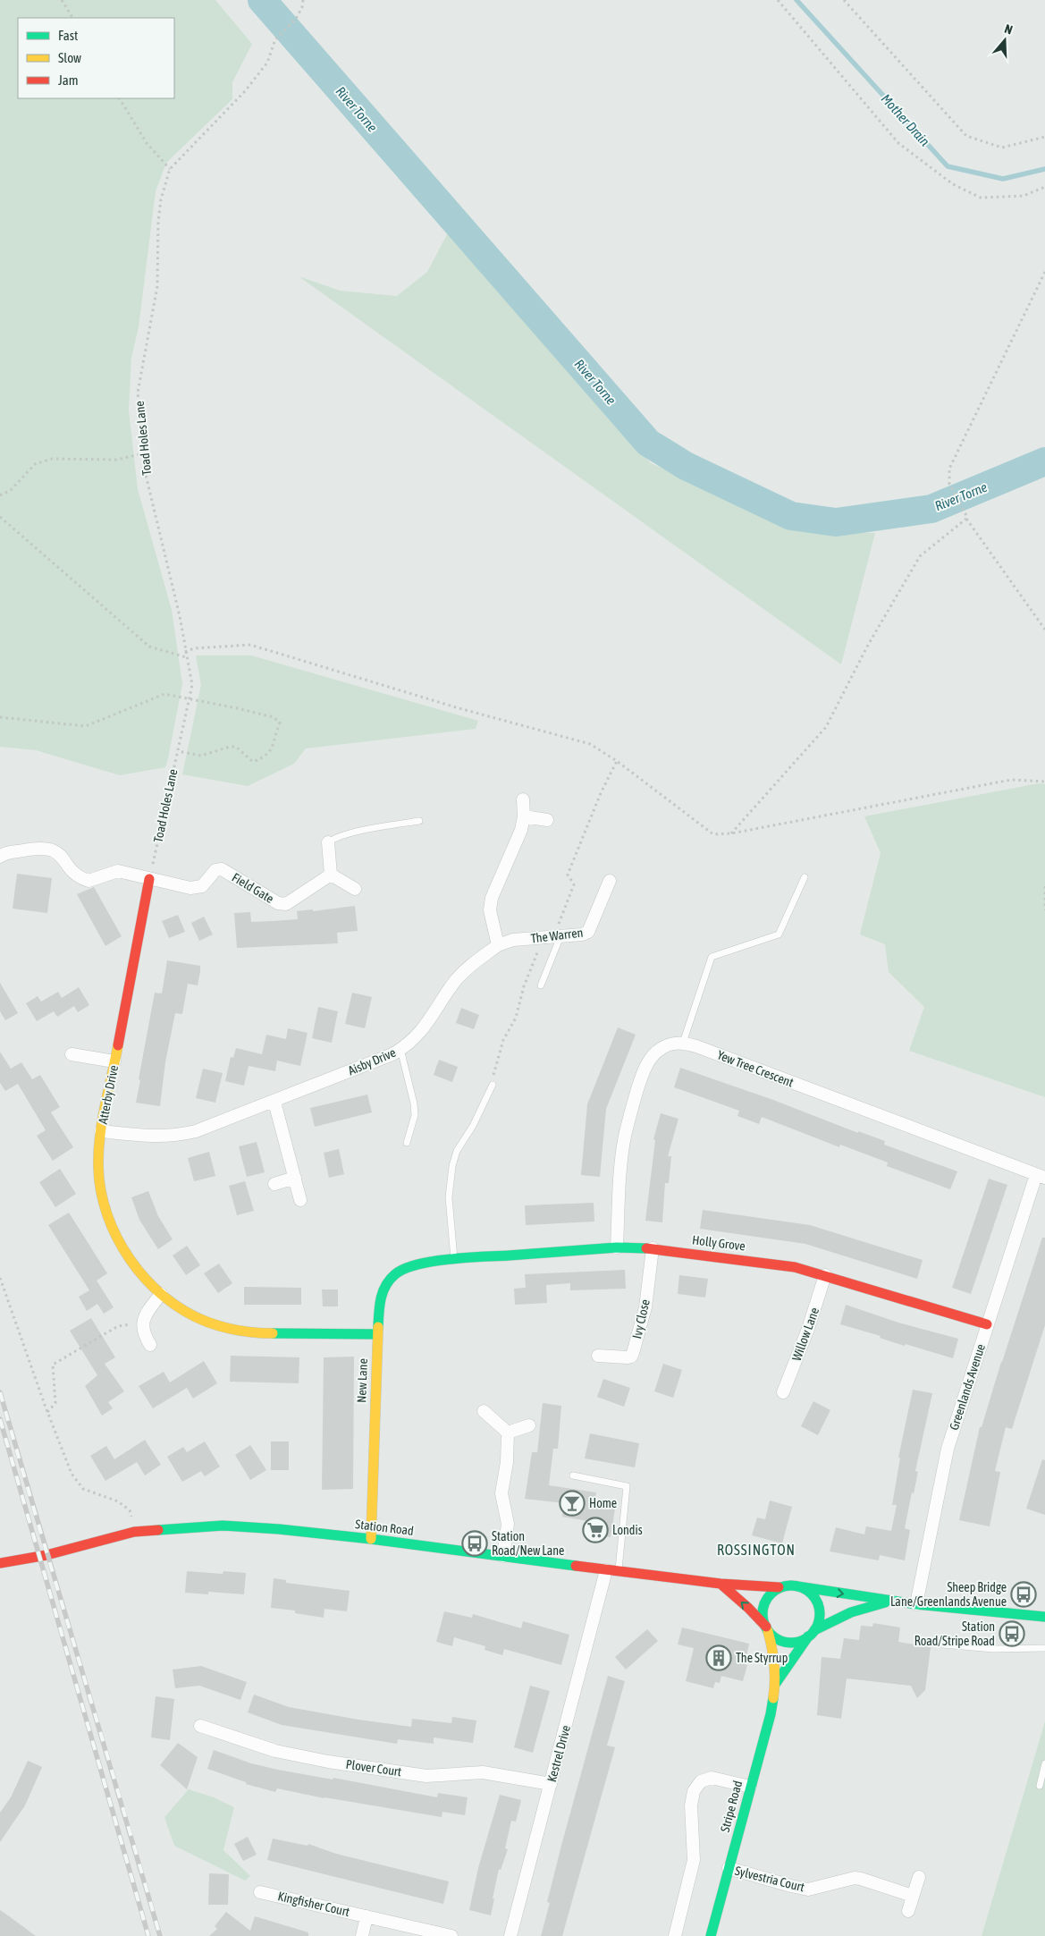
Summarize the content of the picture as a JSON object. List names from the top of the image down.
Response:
{
  "streets": {
    "street": [
      "Field Gate",
      "The Warren",
      "Aisby Drive",
      "Yew Tree Crescent",
      "Atterby Drive",
      "Holly Grove",
      "Ivy Close",
      "Willow Lane",
      "New Lane",
      "Greenlands Avenue",
      "Station Road",
      "Kestrel Drive",
      "Plover Court",
      "Stripe Road",
      "Sylvestria Court",
      "Kingfisher Court"
    ],
    "path": ["Toad Holes Lane"]
  },
  "crossings": [
    ["Toad Holes Lane", "Field Gate"],
    ["Toad Holes Lane", "Atterby Drive"],
    ["Field Gate", "Atterby Drive"],
    ["The Warren", "Aisby Drive"],
    ["Aisby Drive", "Atterby Drive"],
    ["Yew Tree Crescent", "Greenlands Avenue"],
    ["Atterby Drive", "New Lane"],
    ["Holly Grove", "Ivy Close"],
    ["Holly Grove", "Willow Lane"],
    ["Holly Grove", "New Lane"],
    ["Holly Grove", "Greenlands Avenue"],
    ["New Lane", "Station Road"],
    ["Station Road", "Kestrel Drive"],
    ["Station Road", "Stripe Road"],
    ["Kestrel Drive", "Plover Court"],
    ["Stripe Road", "Sylvestria Court"]
  ],
  "districts": ["ROSSINGTON"],
  "water": ["River Torne", "Mother Drain"],
  "places": {
    "bar": ["Home"],
    "supermarket": ["Londis"],
    "bus stop": ["Station Road/New Lane", "Sheep Bridge Lane/Greenlands Avenue", "Station Road/Stripe Road"],
    "building": ["The Styrrup"]
  },
  "legend": ["Fast", "Slow", "Jam"],
  "north": "top"
}
